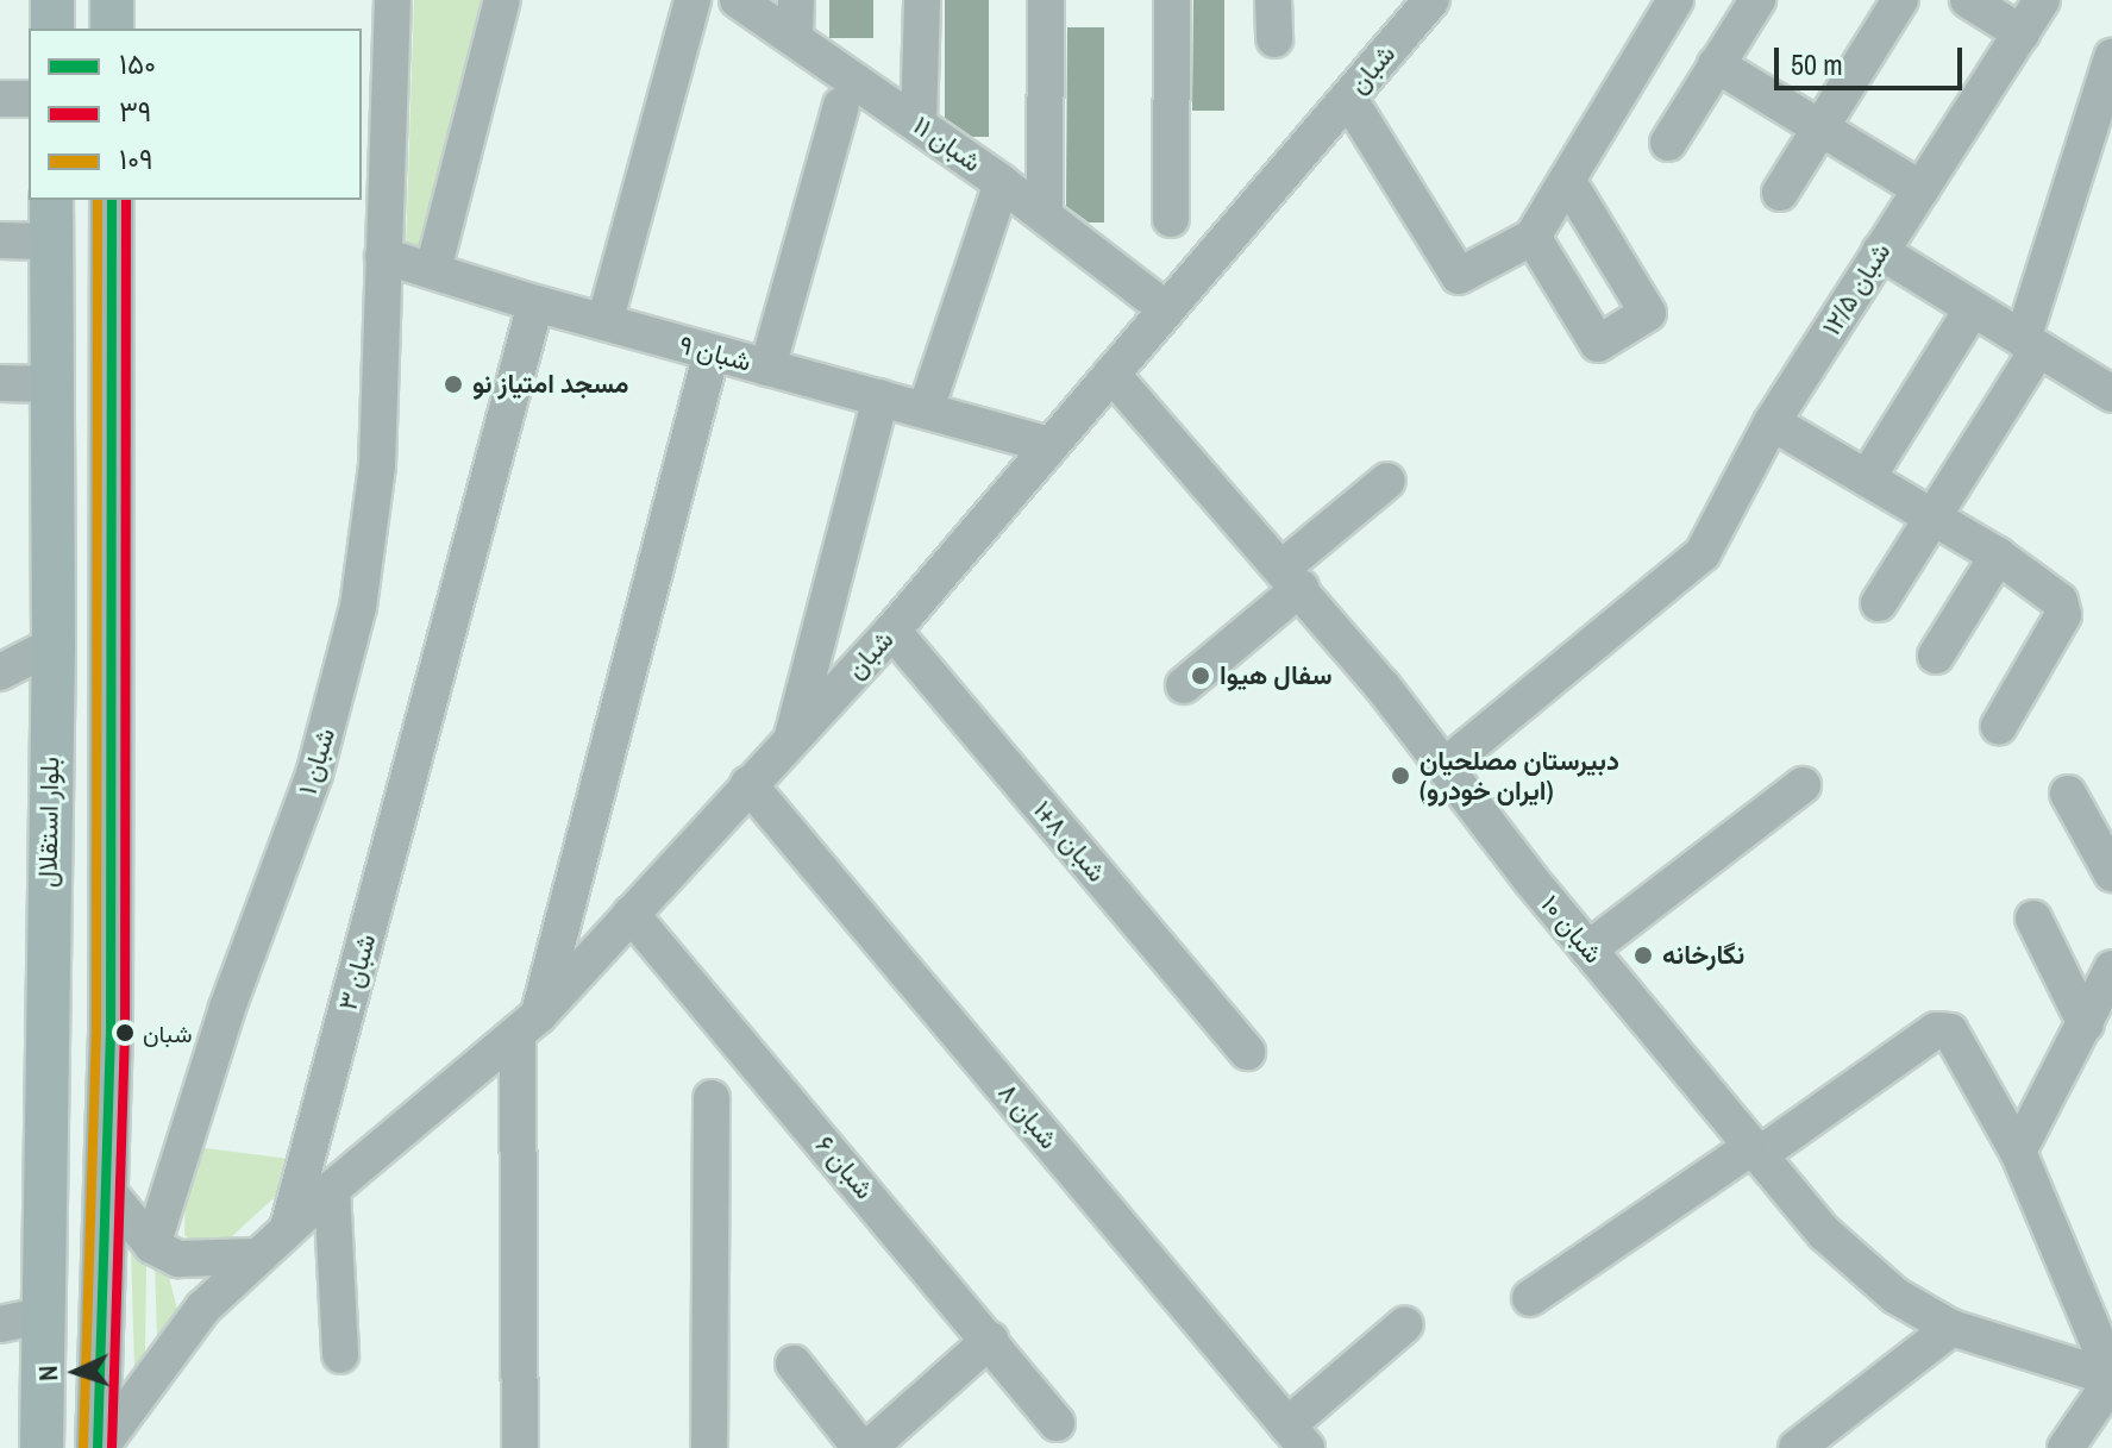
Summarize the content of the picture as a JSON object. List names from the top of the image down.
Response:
{
  "streets": {
    "main road": ["بلوار استقلال"],
    "street": [
      "شبان",
      "۱۱ شبان",
      "۱۲/۵ شبان",
      "۹ شبان",
      "۱ شبان",
      "۱+۸ شبان",
      "۱۰ شبان",
      "۳ شبان",
      "۸ شبان",
      "۶ شبان"
    ]
  },
  "crossings": [
    ["شبان", "۹ شبان"],
    ["شبان", "۱+۸ شبان"],
    ["شبان", "۱۰ شبان"],
    ["شبان", "۳ شبان"],
    ["شبان", "۸ شبان"],
    ["شبان", "۶ شبان"],
    ["۱۲/۵ شبان", "۱۰ شبان"],
    ["۹ شبان", "۱ شبان"],
    ["۹ شبان", "۳ شبان"]
  ],
  "places": [
    "مسجد امتیاز نو",
    "سفال هیوا",
    "دبیرستان مصلحیان (ایران خودرو)",
    "نگارخانه",
    "شبان"
  ],
  "lines": ["transit line ۱۵۰", "transit line ۳۹", "transit line ۱۰۹"],
  "legend": ["۱۵۰", "۳۹", "۱۰۹"],
  "scale_bar": "50 m",
  "north": "left"
}
